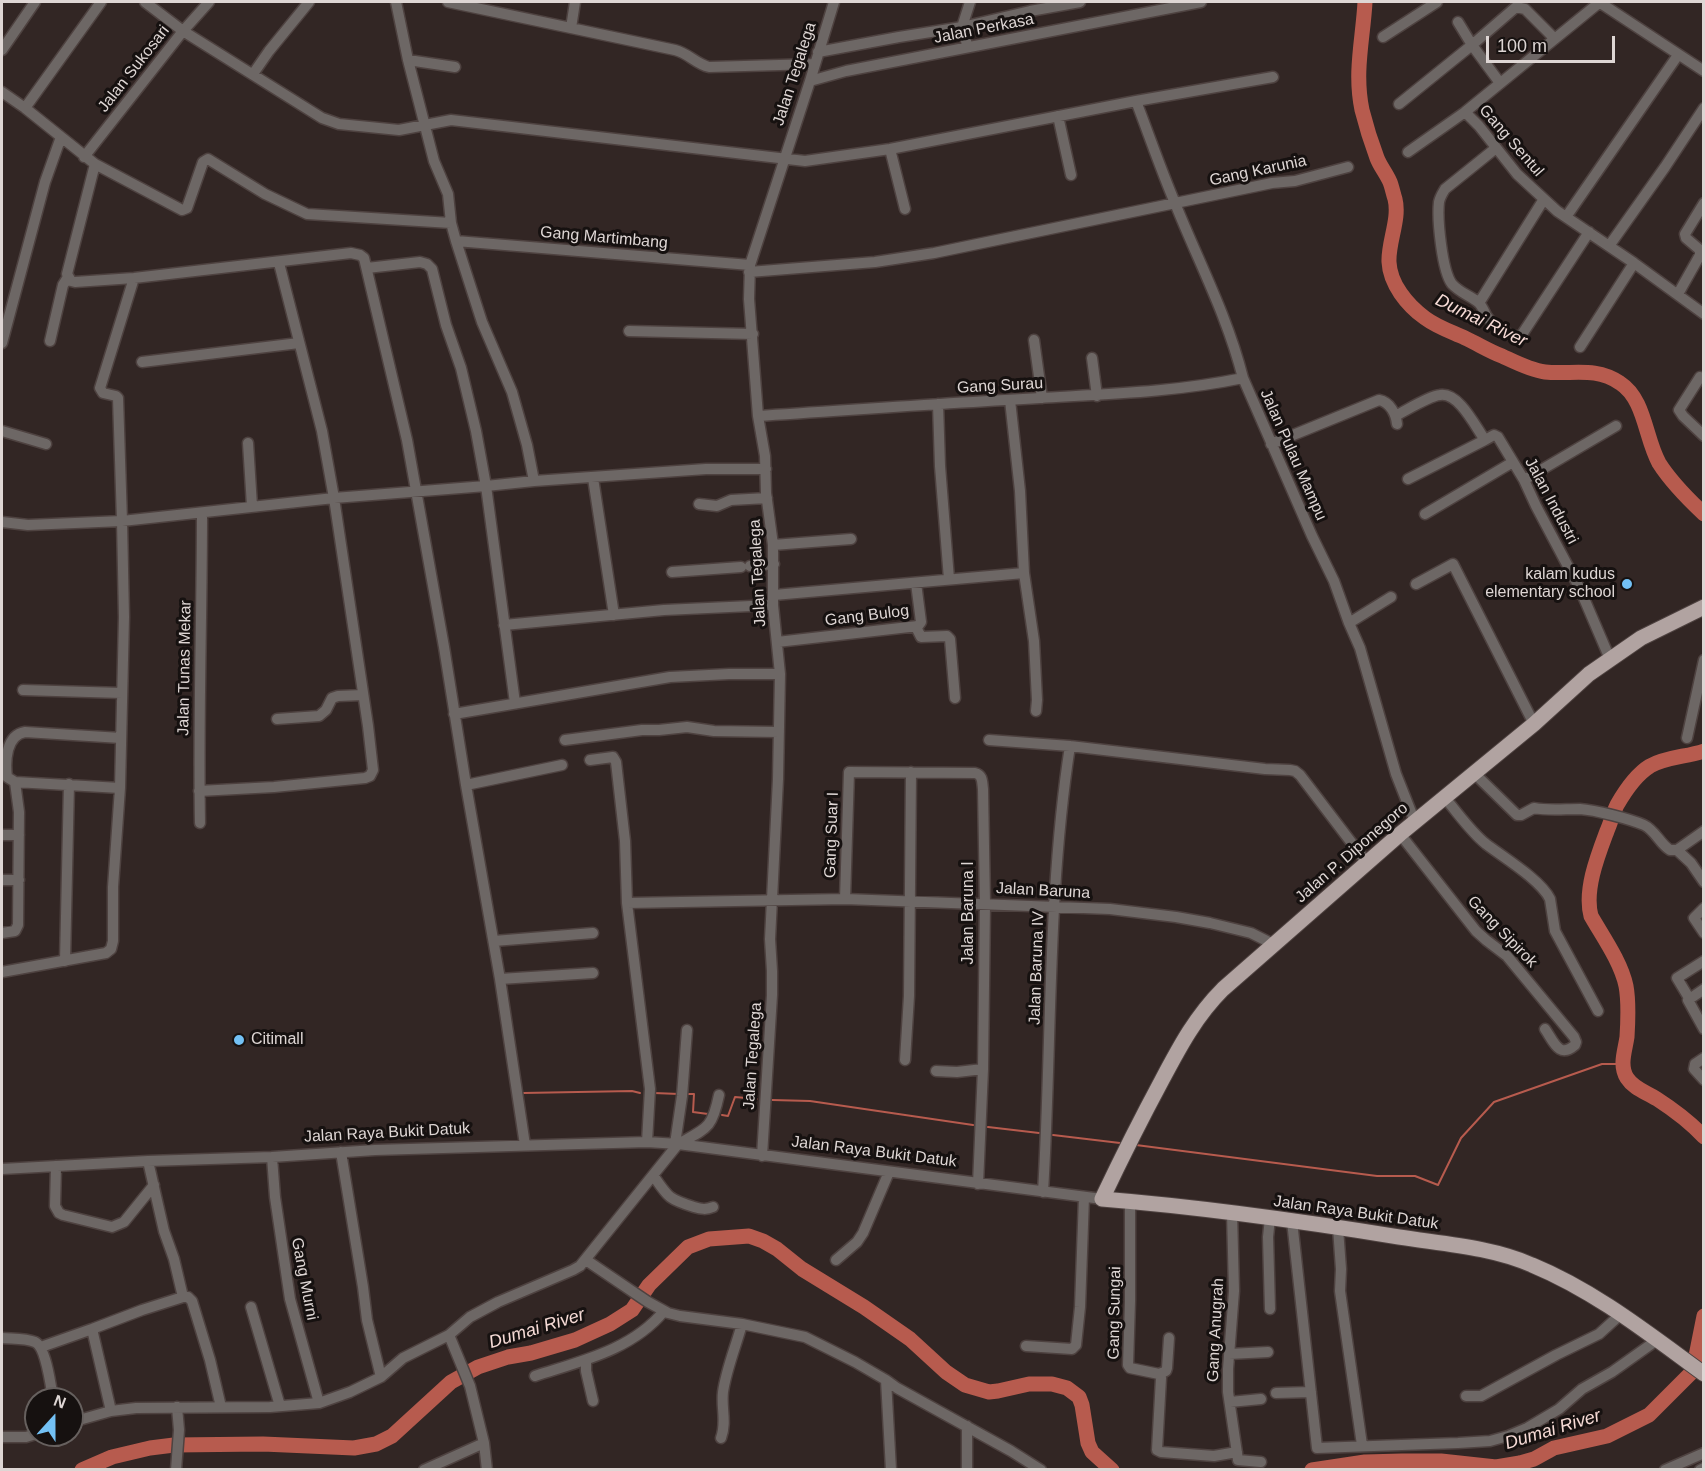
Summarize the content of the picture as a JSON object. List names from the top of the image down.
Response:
{
  "streets": {
    "main road": ["Jalan P. Diponegoro", "Jalan Raya Bukit Datuk"],
    "street": [
      "Jalan Perkasa",
      "Jalan Sukosari",
      "Jalan Tegalega",
      "Gang Sentul",
      "Gang Karunia",
      "Gang Martimbang",
      "Gang Surau",
      "Jalan Pulau Mampu",
      "Jalan Industri",
      "Gang Bulog",
      "Jalan Tunas Mekar",
      "Gang Suar I",
      "Jalan Baruna",
      "Jalan Baruna I",
      "Gang Sipirok",
      "Jalan Baruna IV",
      "Gang Murni",
      "Gang Sungai",
      "Gang Anugrah"
    ]
  },
  "crossings": [
    ["Jalan Perkasa", "Jalan Tegalega"],
    ["Jalan Tegalega", "Gang Karunia"],
    ["Jalan Tegalega", "Gang Martimbang"],
    ["Jalan Tegalega", "Gang Surau"],
    ["Jalan Tegalega", "Gang Bulog"],
    ["Jalan Tegalega", "Jalan Baruna"],
    ["Jalan Tegalega", "Jalan Raya Bukit Datuk"],
    ["Gang Karunia", "Gang Martimbang"],
    ["Gang Karunia", "Jalan Pulau Mampu"],
    ["Gang Surau", "Jalan Pulau Mampu"],
    ["Jalan Pulau Mampu", "Jalan P. Diponegoro"],
    ["Jalan Industri", "Jalan P. Diponegoro"],
    ["Gang Suar I", "Jalan Baruna"],
    ["Gang Suar I", "Jalan Baruna I"],
    ["Jalan P. Diponegoro", "Jalan Baruna"],
    ["Jalan P. Diponegoro", "Gang Sipirok"],
    ["Jalan P. Diponegoro", "Jalan Raya Bukit Datuk"],
    ["Jalan Baruna", "Jalan Baruna I"],
    ["Jalan Baruna", "Jalan Baruna IV"],
    ["Jalan Baruna I", "Jalan Raya Bukit Datuk"],
    ["Jalan Baruna IV", "Jalan Raya Bukit Datuk"],
    ["Jalan Raya Bukit Datuk", "Gang Murni"],
    ["Jalan Raya Bukit Datuk", "Gang Sungai"],
    ["Jalan Raya Bukit Datuk", "Gang Anugrah"]
  ],
  "water": ["Dumai River"],
  "places": ["kalam kudus elementary school", "Citimall"],
  "scale_bar": "100 m",
  "north": "top"
}
